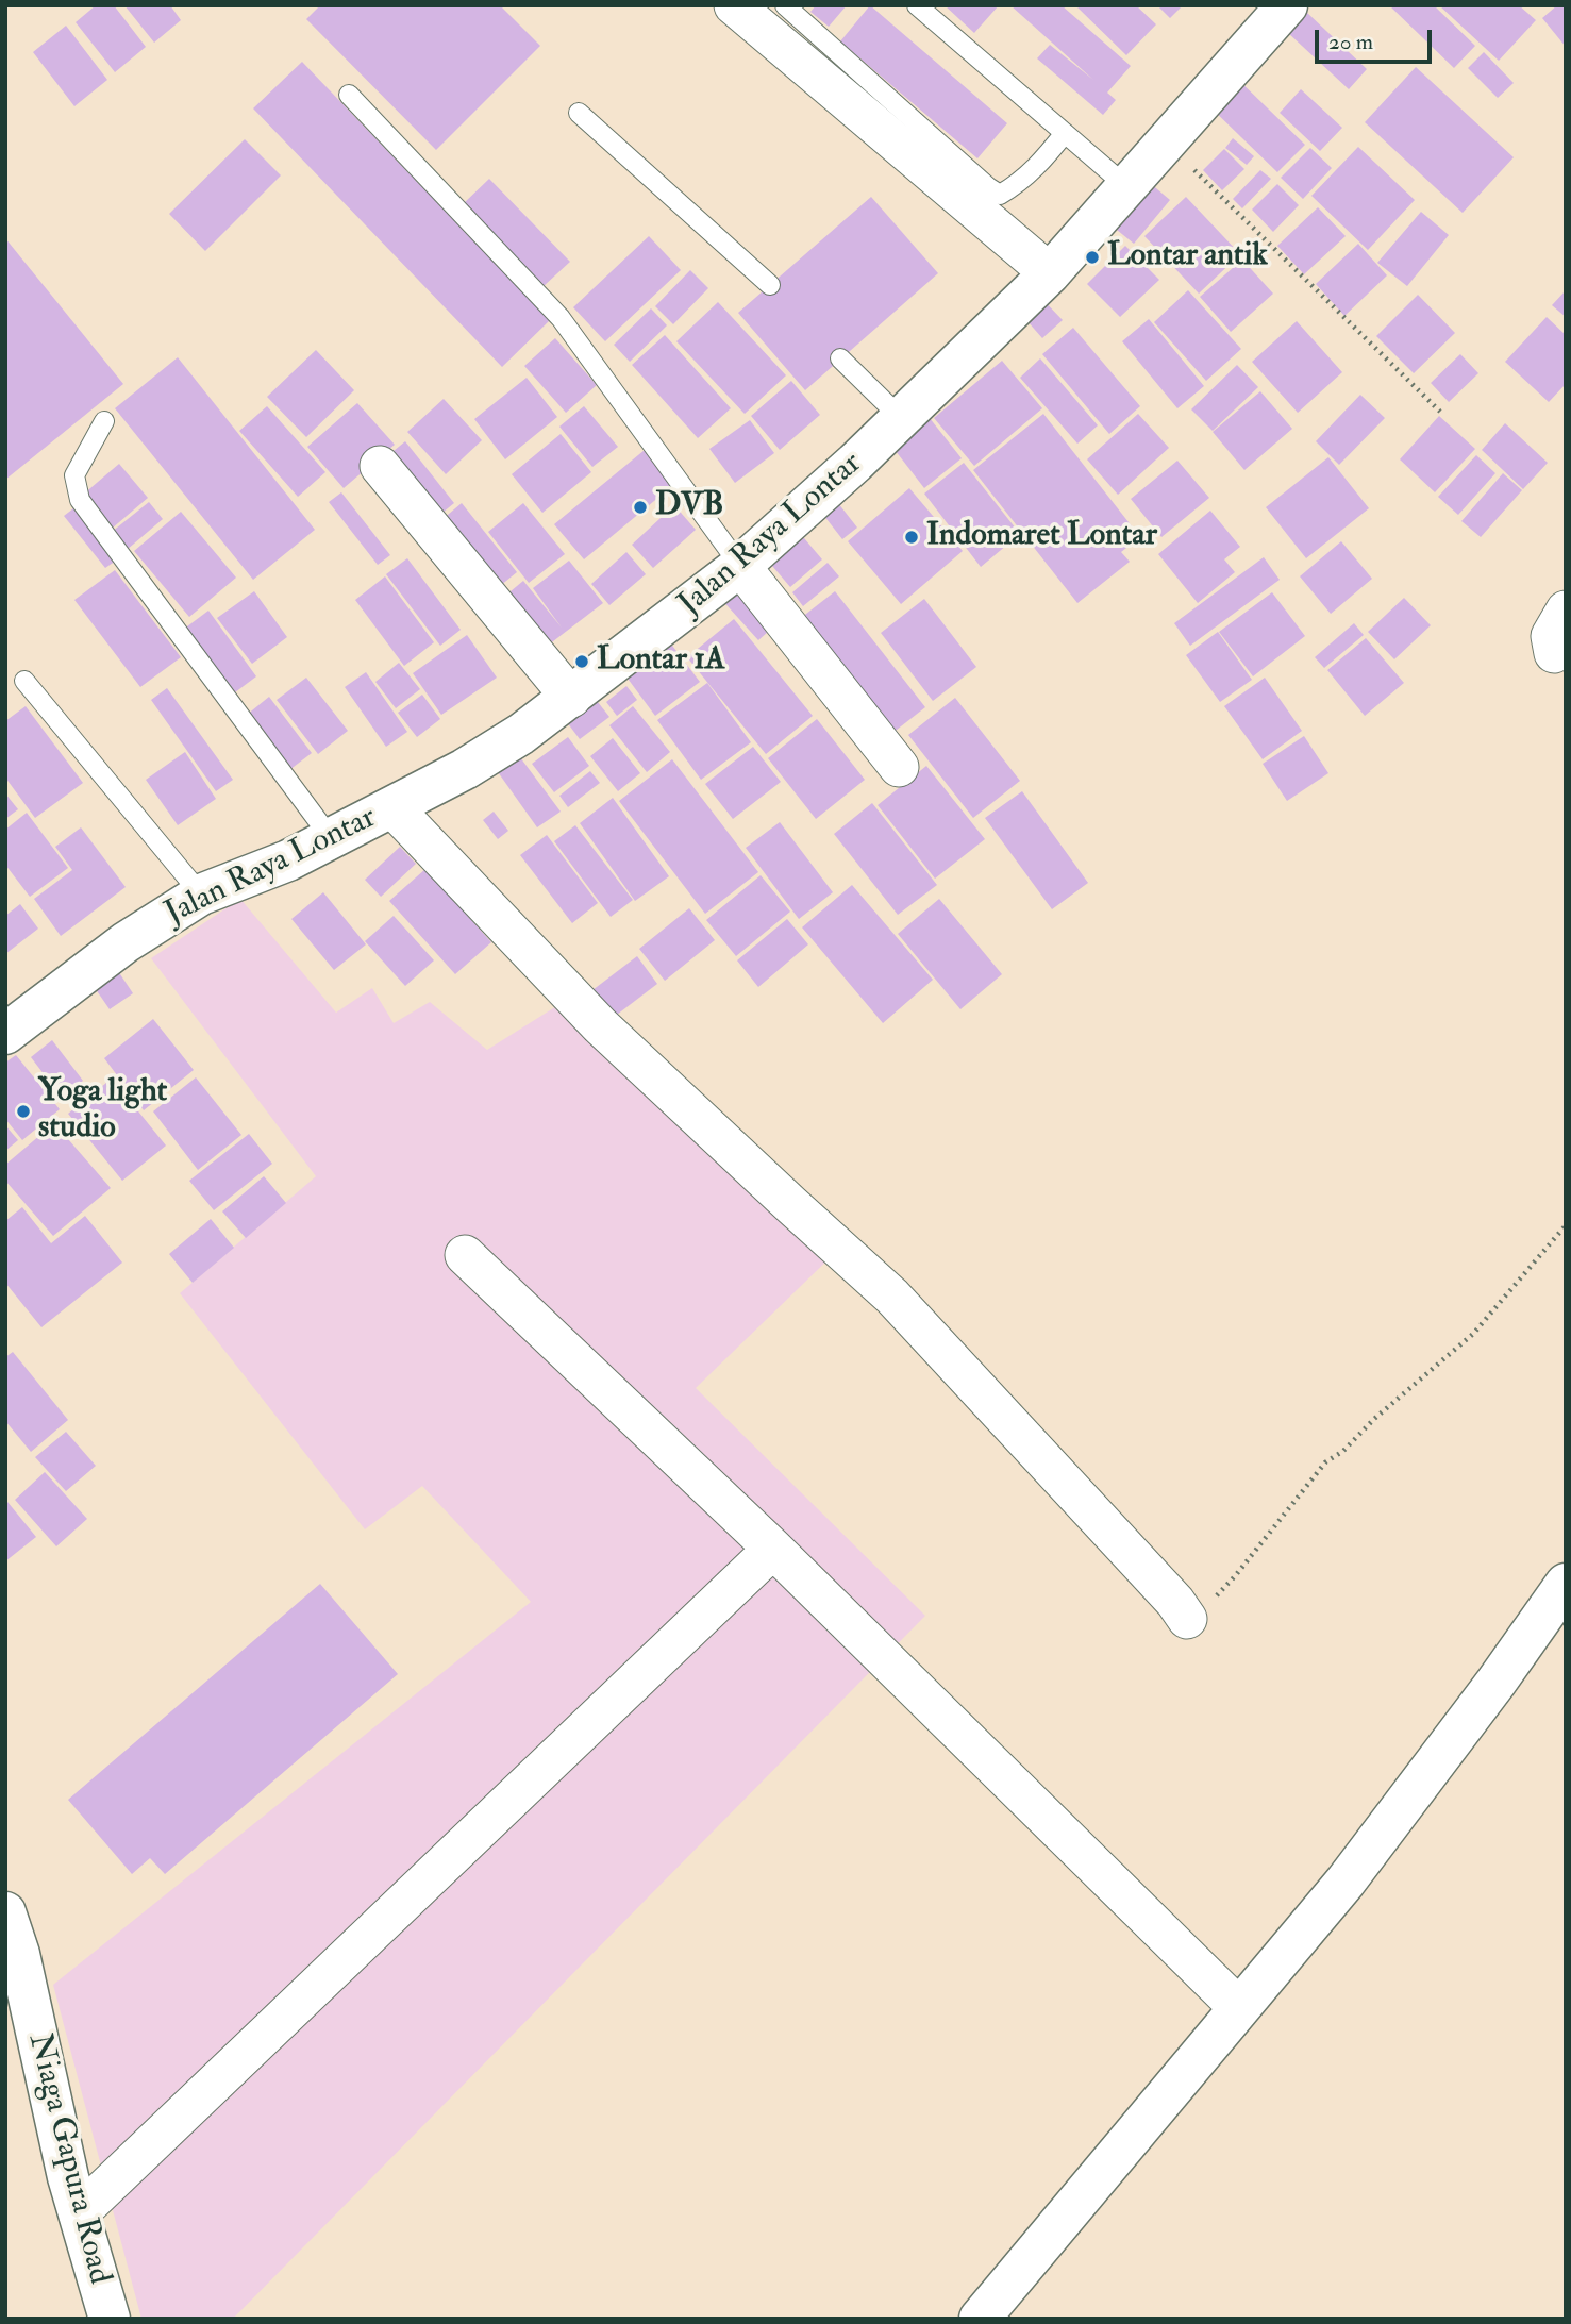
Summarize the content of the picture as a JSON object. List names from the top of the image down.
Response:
{
  "streets": {
    "street": ["Jalan Raya Lontar", "Niaga Gapura Road"]
  },
  "places": [
    "Lontar antik",
    "DVB",
    "Indomaret Lontar",
    "Lontar 1A",
    "Yoga light studio"
  ],
  "scale_bar": "20 m"
}
